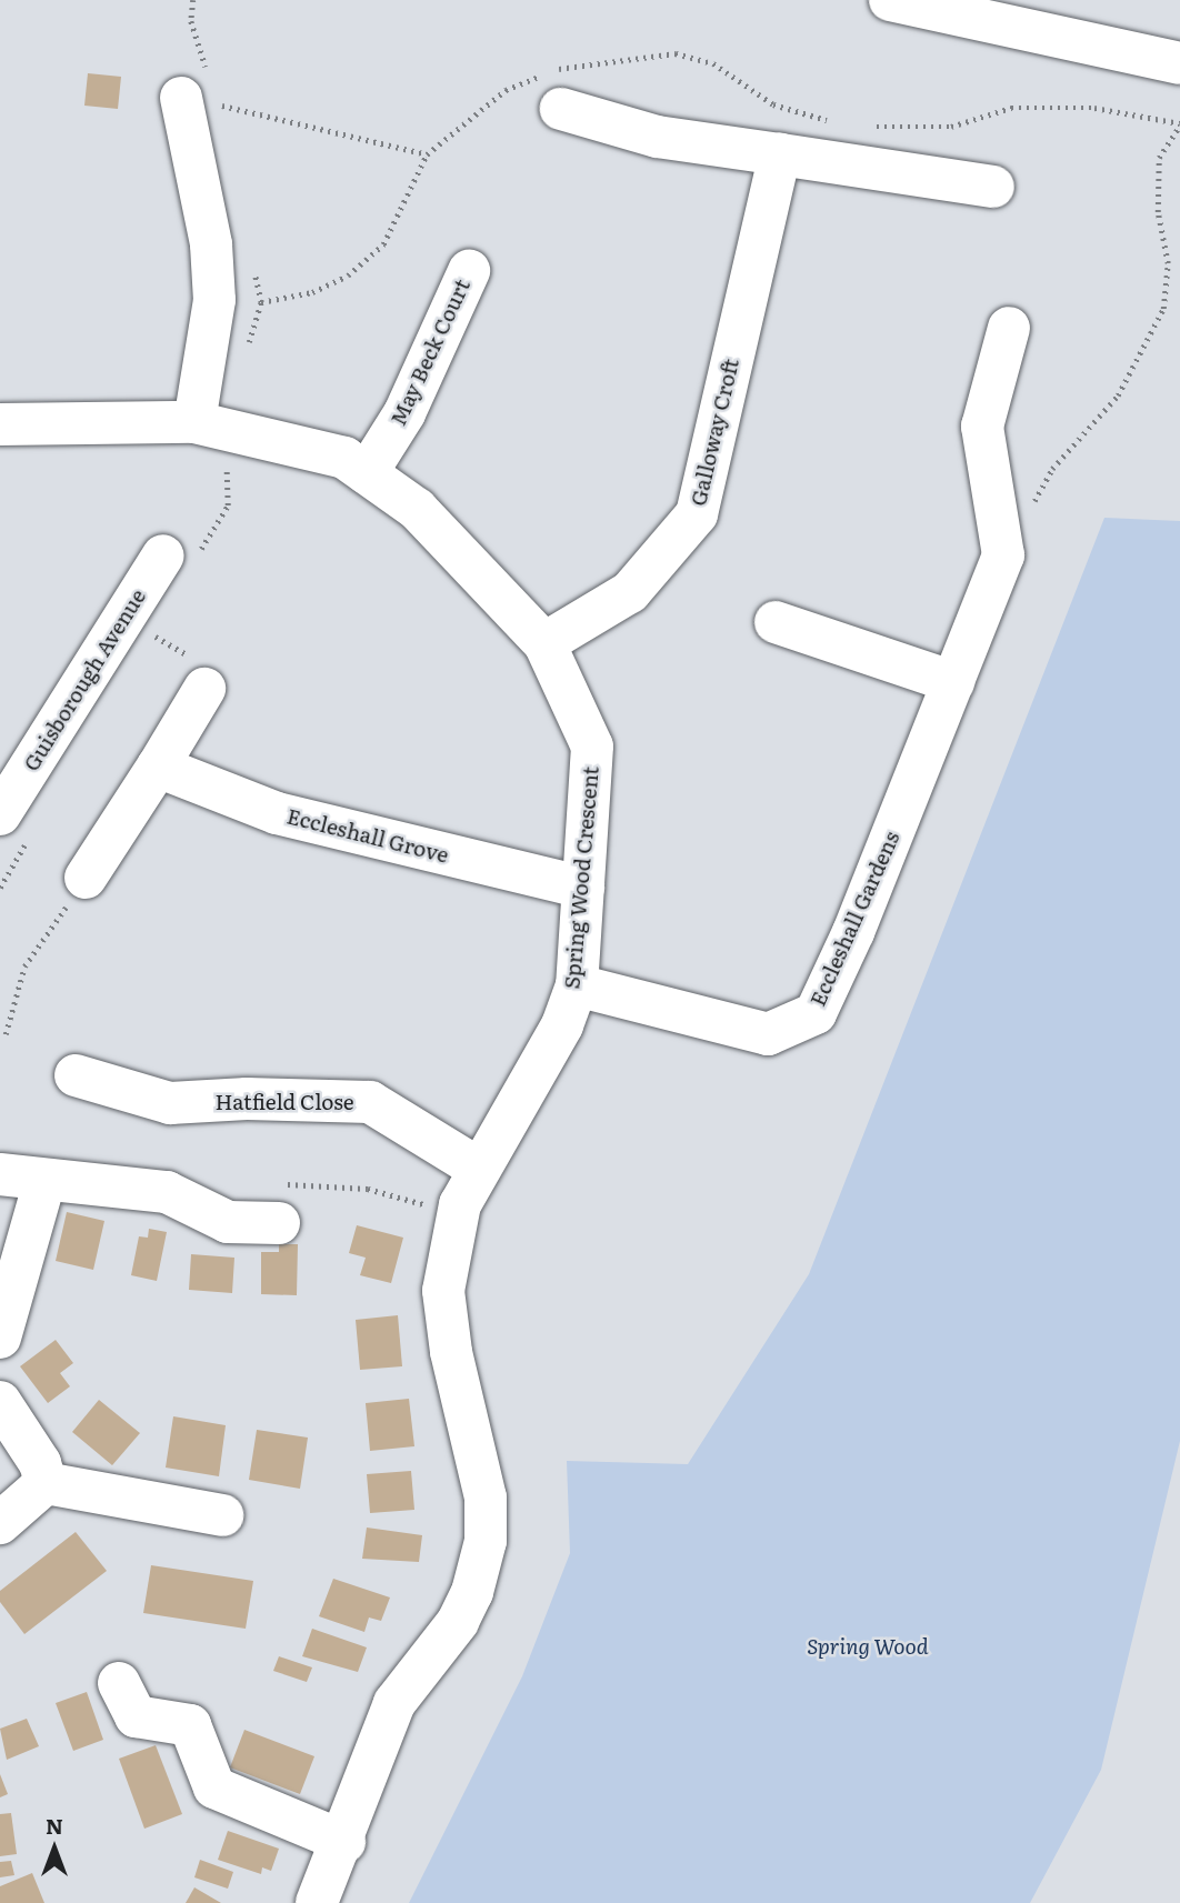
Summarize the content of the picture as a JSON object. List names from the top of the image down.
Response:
{
  "streets": {
    "street": [
      "May Beck Court",
      "Galloway Croft",
      "Guisborough Avenue",
      "Eccleshall Grove",
      "Spring Wood Crescent",
      "Eccleshall Gardens",
      "Hatfield Close"
    ]
  },
  "crossings": [
    ["May Beck Court", "Spring Wood Crescent"],
    ["Galloway Croft", "Spring Wood Crescent"],
    ["Eccleshall Grove", "Spring Wood Crescent"],
    ["Spring Wood Crescent", "Eccleshall Gardens"],
    ["Spring Wood Crescent", "Hatfield Close"]
  ],
  "parks": ["Spring Wood"],
  "north": "top"
}
